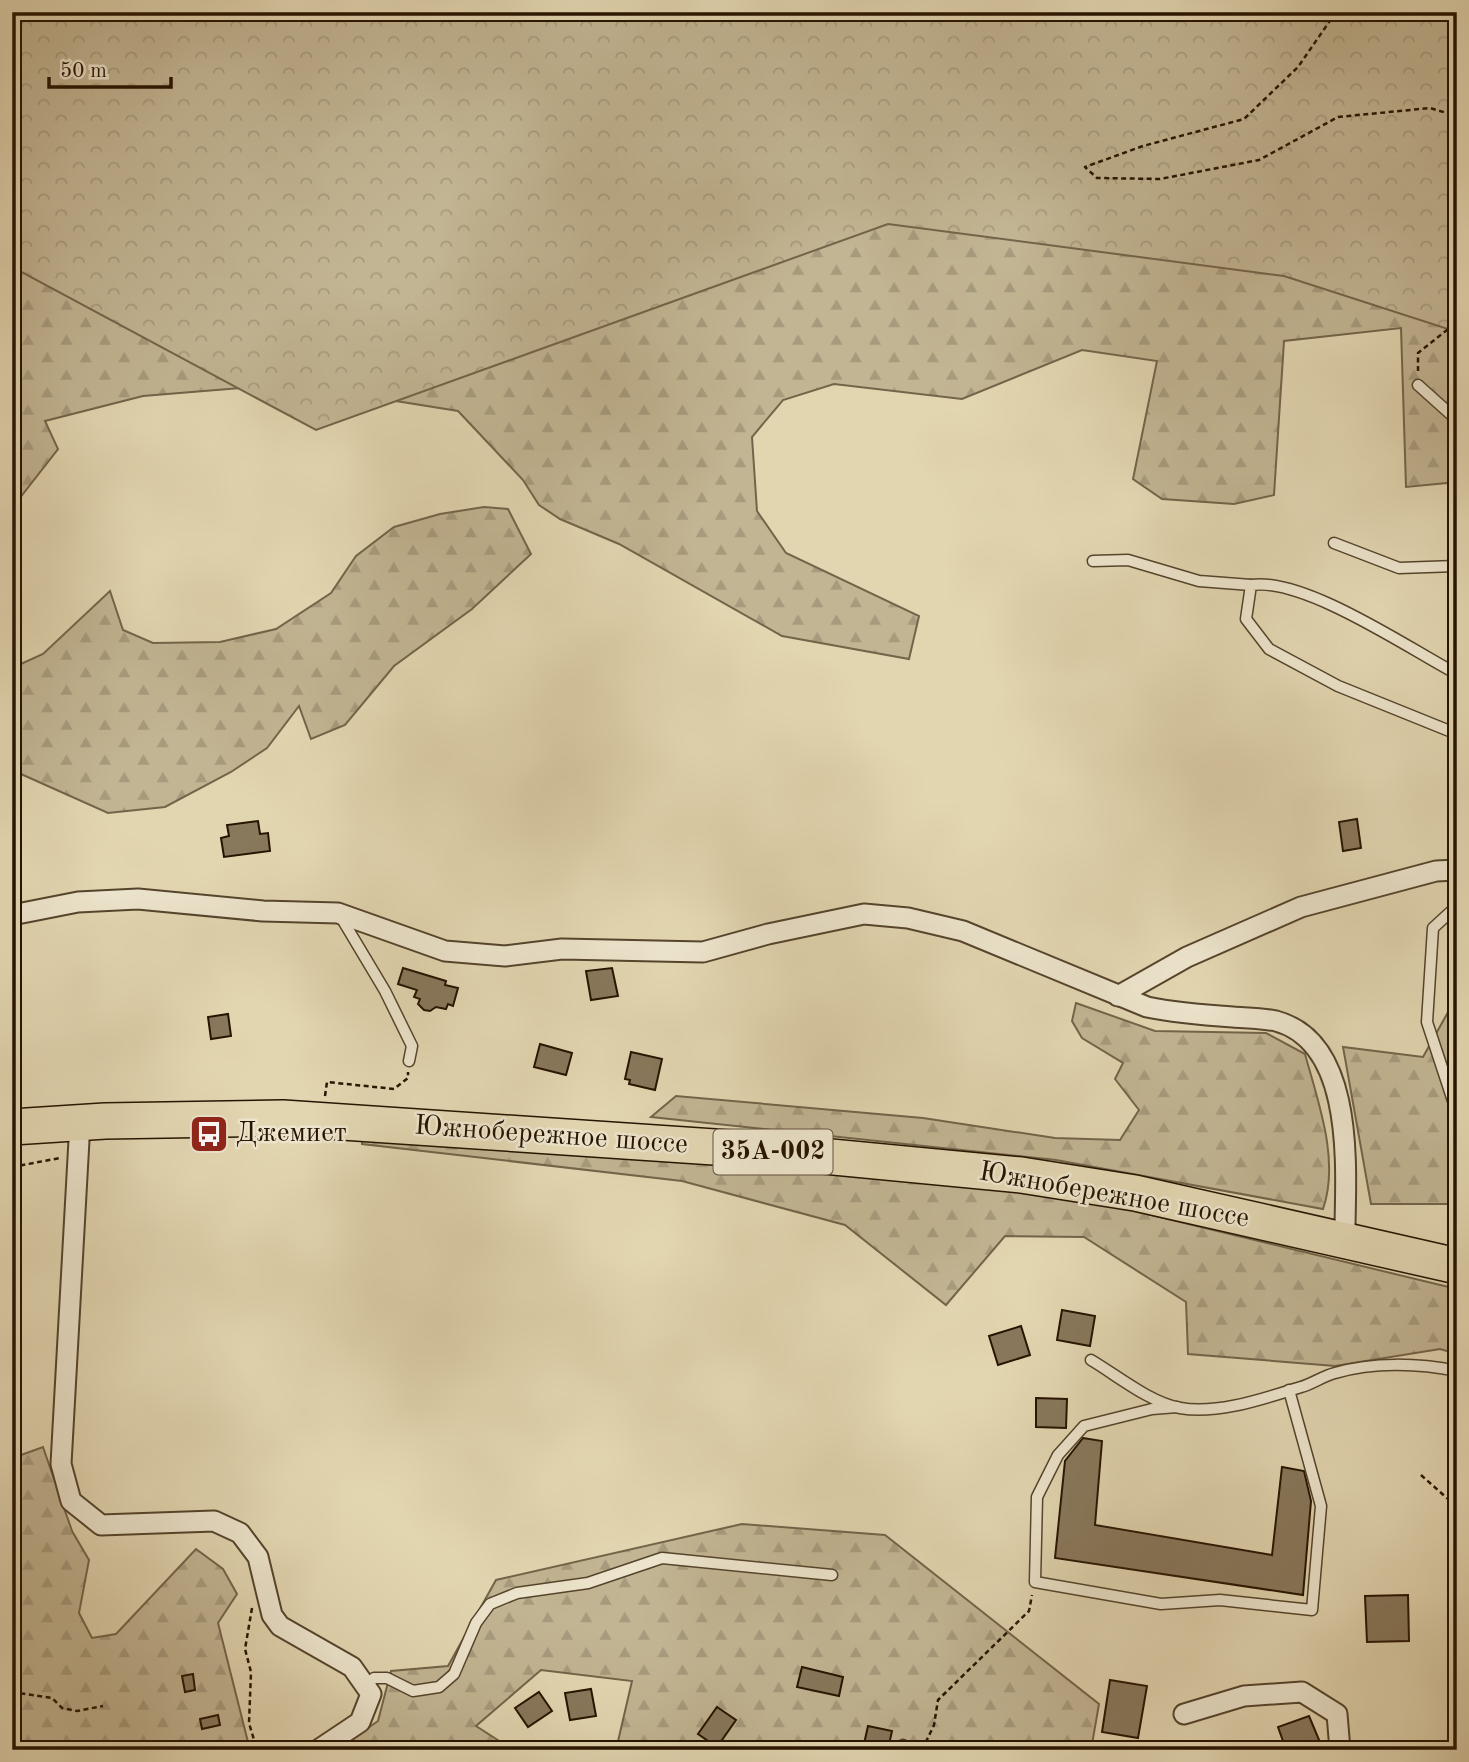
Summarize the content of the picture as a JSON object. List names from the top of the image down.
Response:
{
  "streets": {
    "highway": ["Южнобережное шоссе", "35А-002"]
  },
  "places": {
    "bus stop": ["Джемиет"]
  },
  "scale_bar": "50 m"
}
